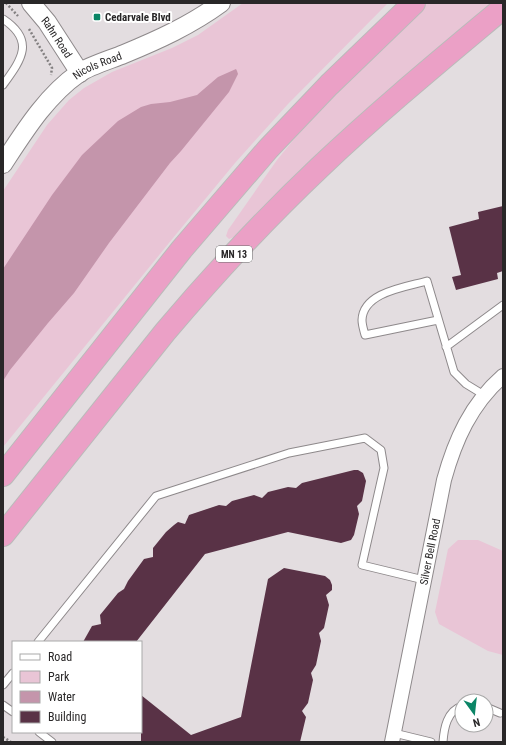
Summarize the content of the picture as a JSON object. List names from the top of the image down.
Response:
{
  "streets": {
    "highway": ["MN 13"],
    "street": ["Rahn Road", "Nicols Road", "Silver Bell Road"]
  },
  "crossings": [
    ["Rahn Road", "Nicols Road"]
  ],
  "places": {
    "transit": ["Cedarvale Blvd"]
  },
  "legend": [
    "Road",
    "Park",
    "Water",
    "Building"
  ],
  "north": "bottom"
}
